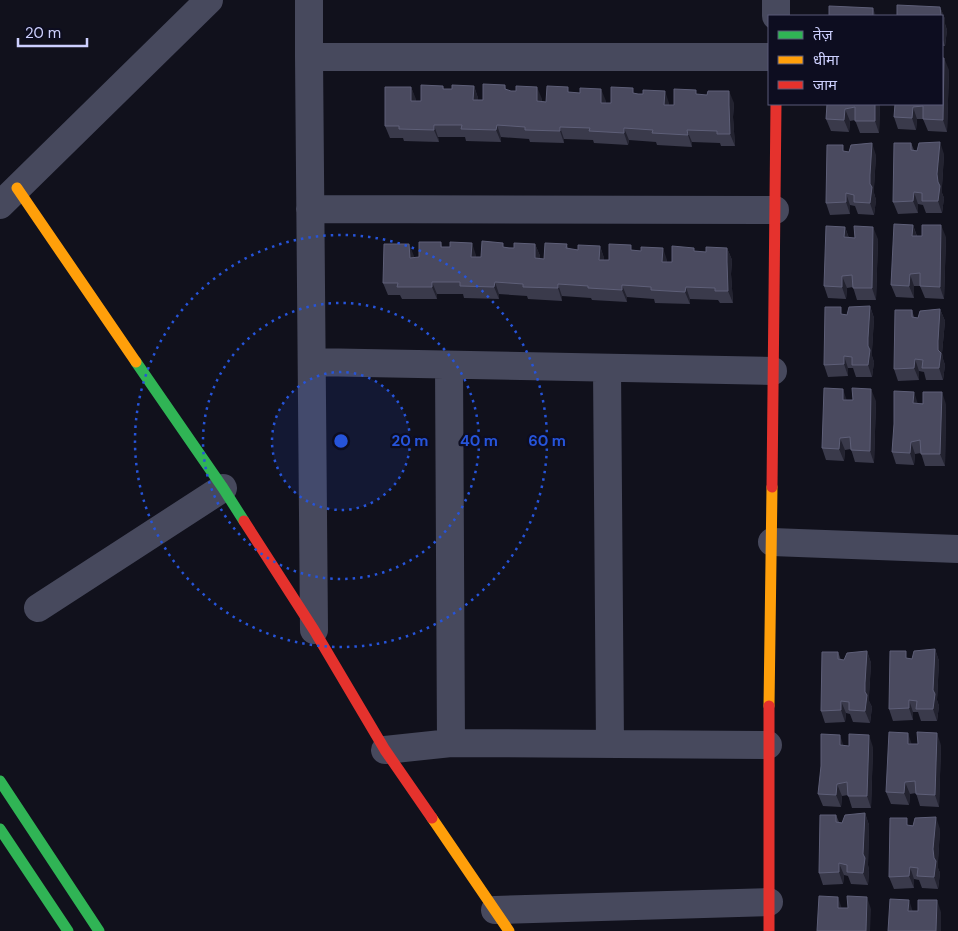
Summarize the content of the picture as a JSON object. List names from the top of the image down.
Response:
{
  "legend": ["तेज़", "धीमा", "जाम"],
  "scale_bar": "20 m",
  "rings": ["20 m", "40 m", "60 m"]
}
